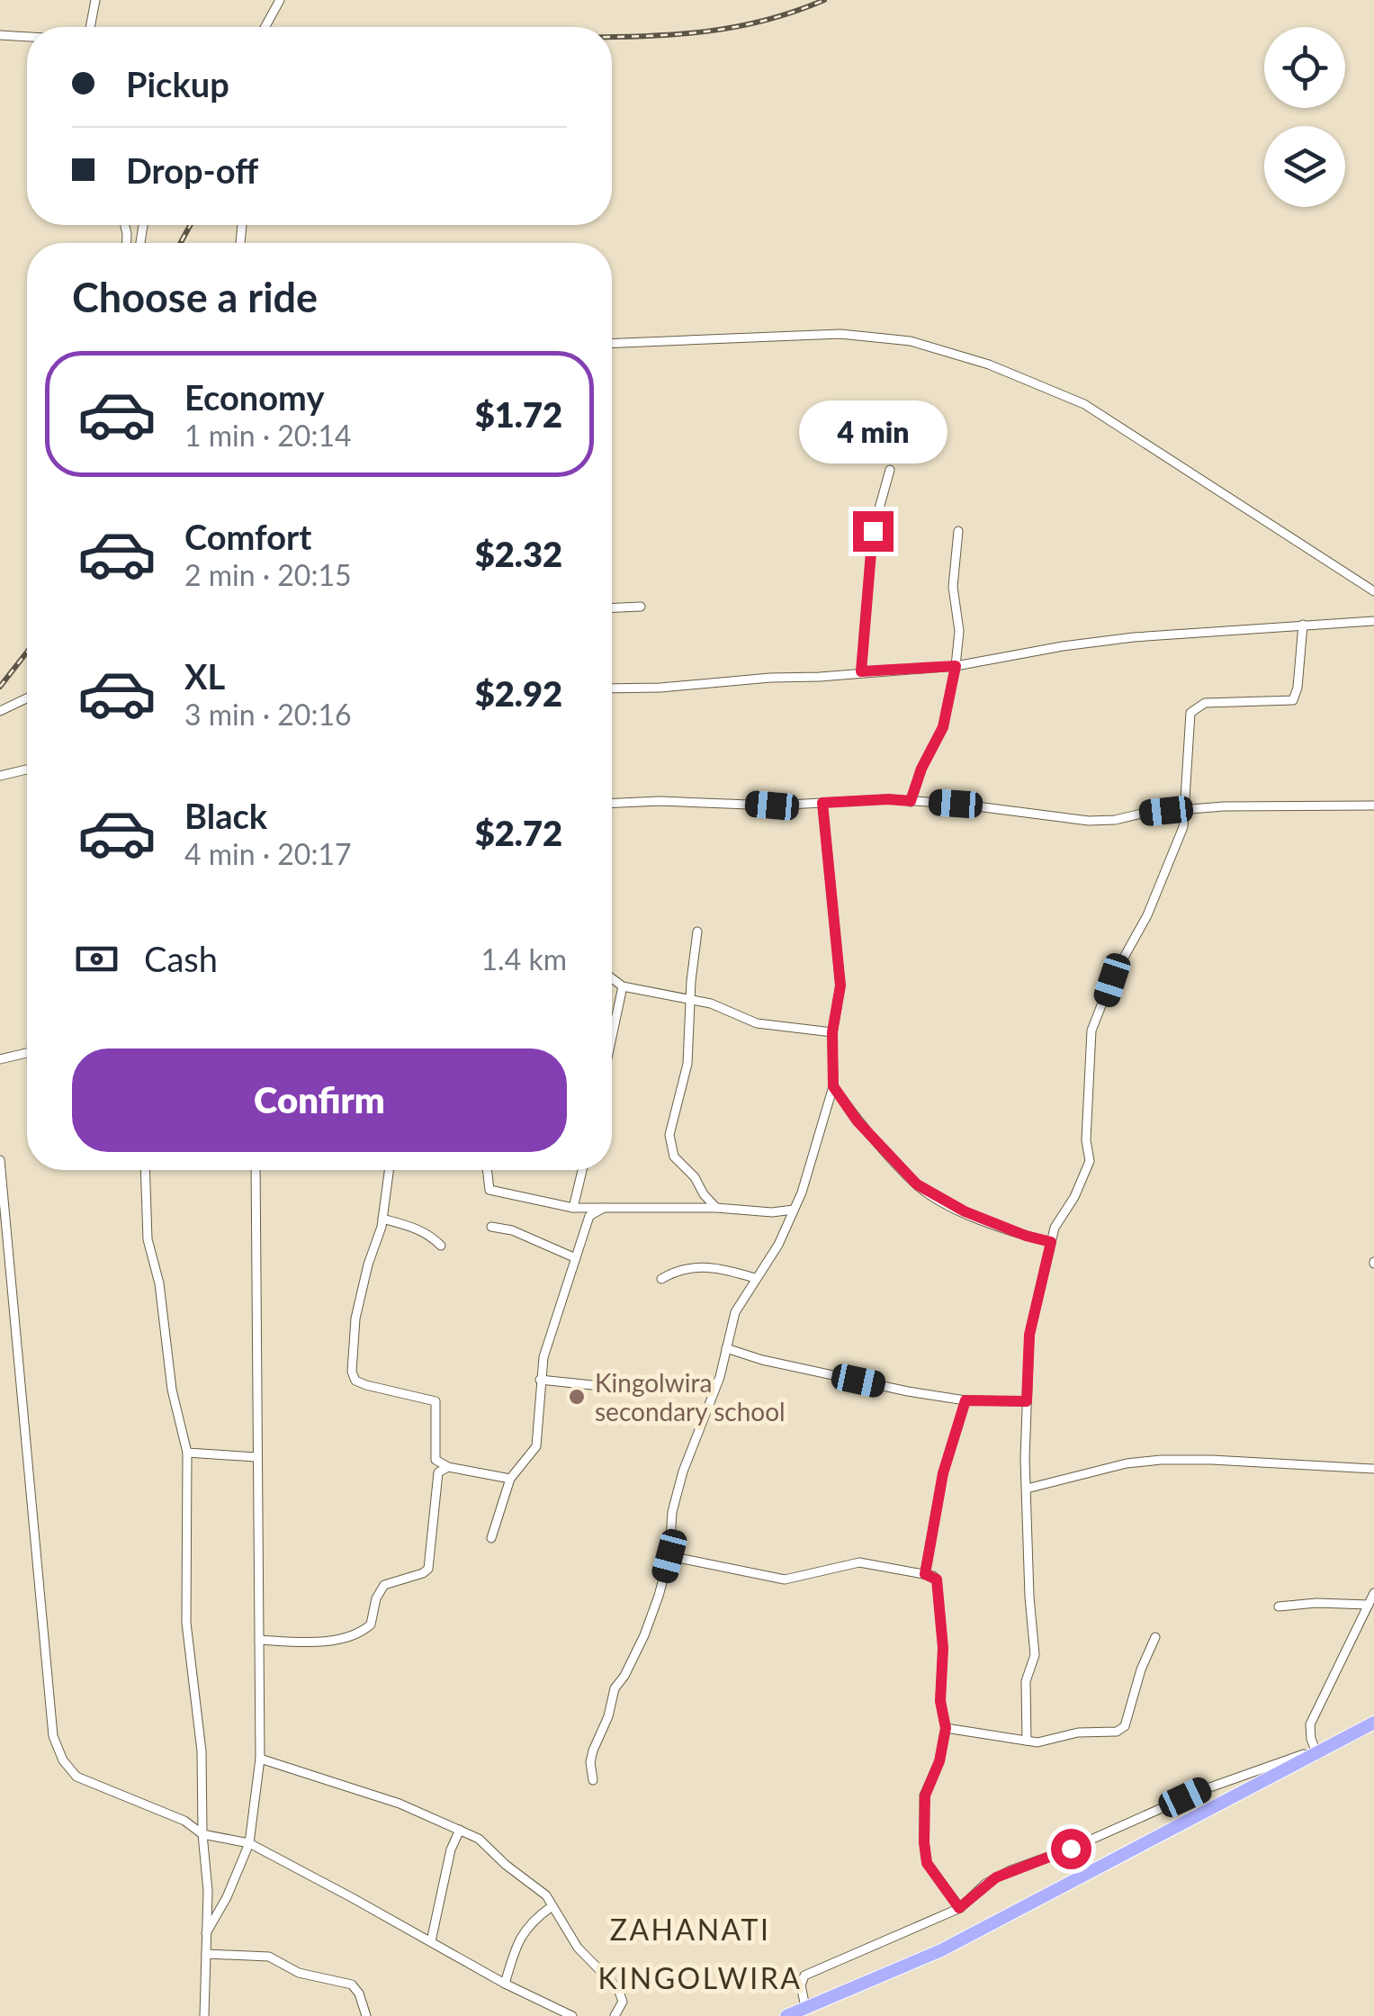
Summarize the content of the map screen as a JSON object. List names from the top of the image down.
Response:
{
  "districts": ["ZAHANATI", "KINGOLWIRA"],
  "places": ["Kingolwira secondary school"],
  "page": {
    "banner": ["Pickup", "Drop-off"],
    "heading": "Choose a ride",
    "list": [
      {
        "name": "Economy",
        "note": "1 min · 20:14",
        "value": "$1.72"
      },
      {
        "name": "Comfort",
        "note": "2 min · 20:15",
        "value": "$2.32"
      },
      {
        "name": "XL",
        "note": "3 min · 20:16",
        "value": "$2.92"
      },
      {
        "name": "Black",
        "note": "4 min · 20:17",
        "value": "$2.72"
      }
    ],
    "bubble": "4 min",
    "pay": ["Cash", "1.4 km"],
    "buttons": "Confirm"
  }
}
